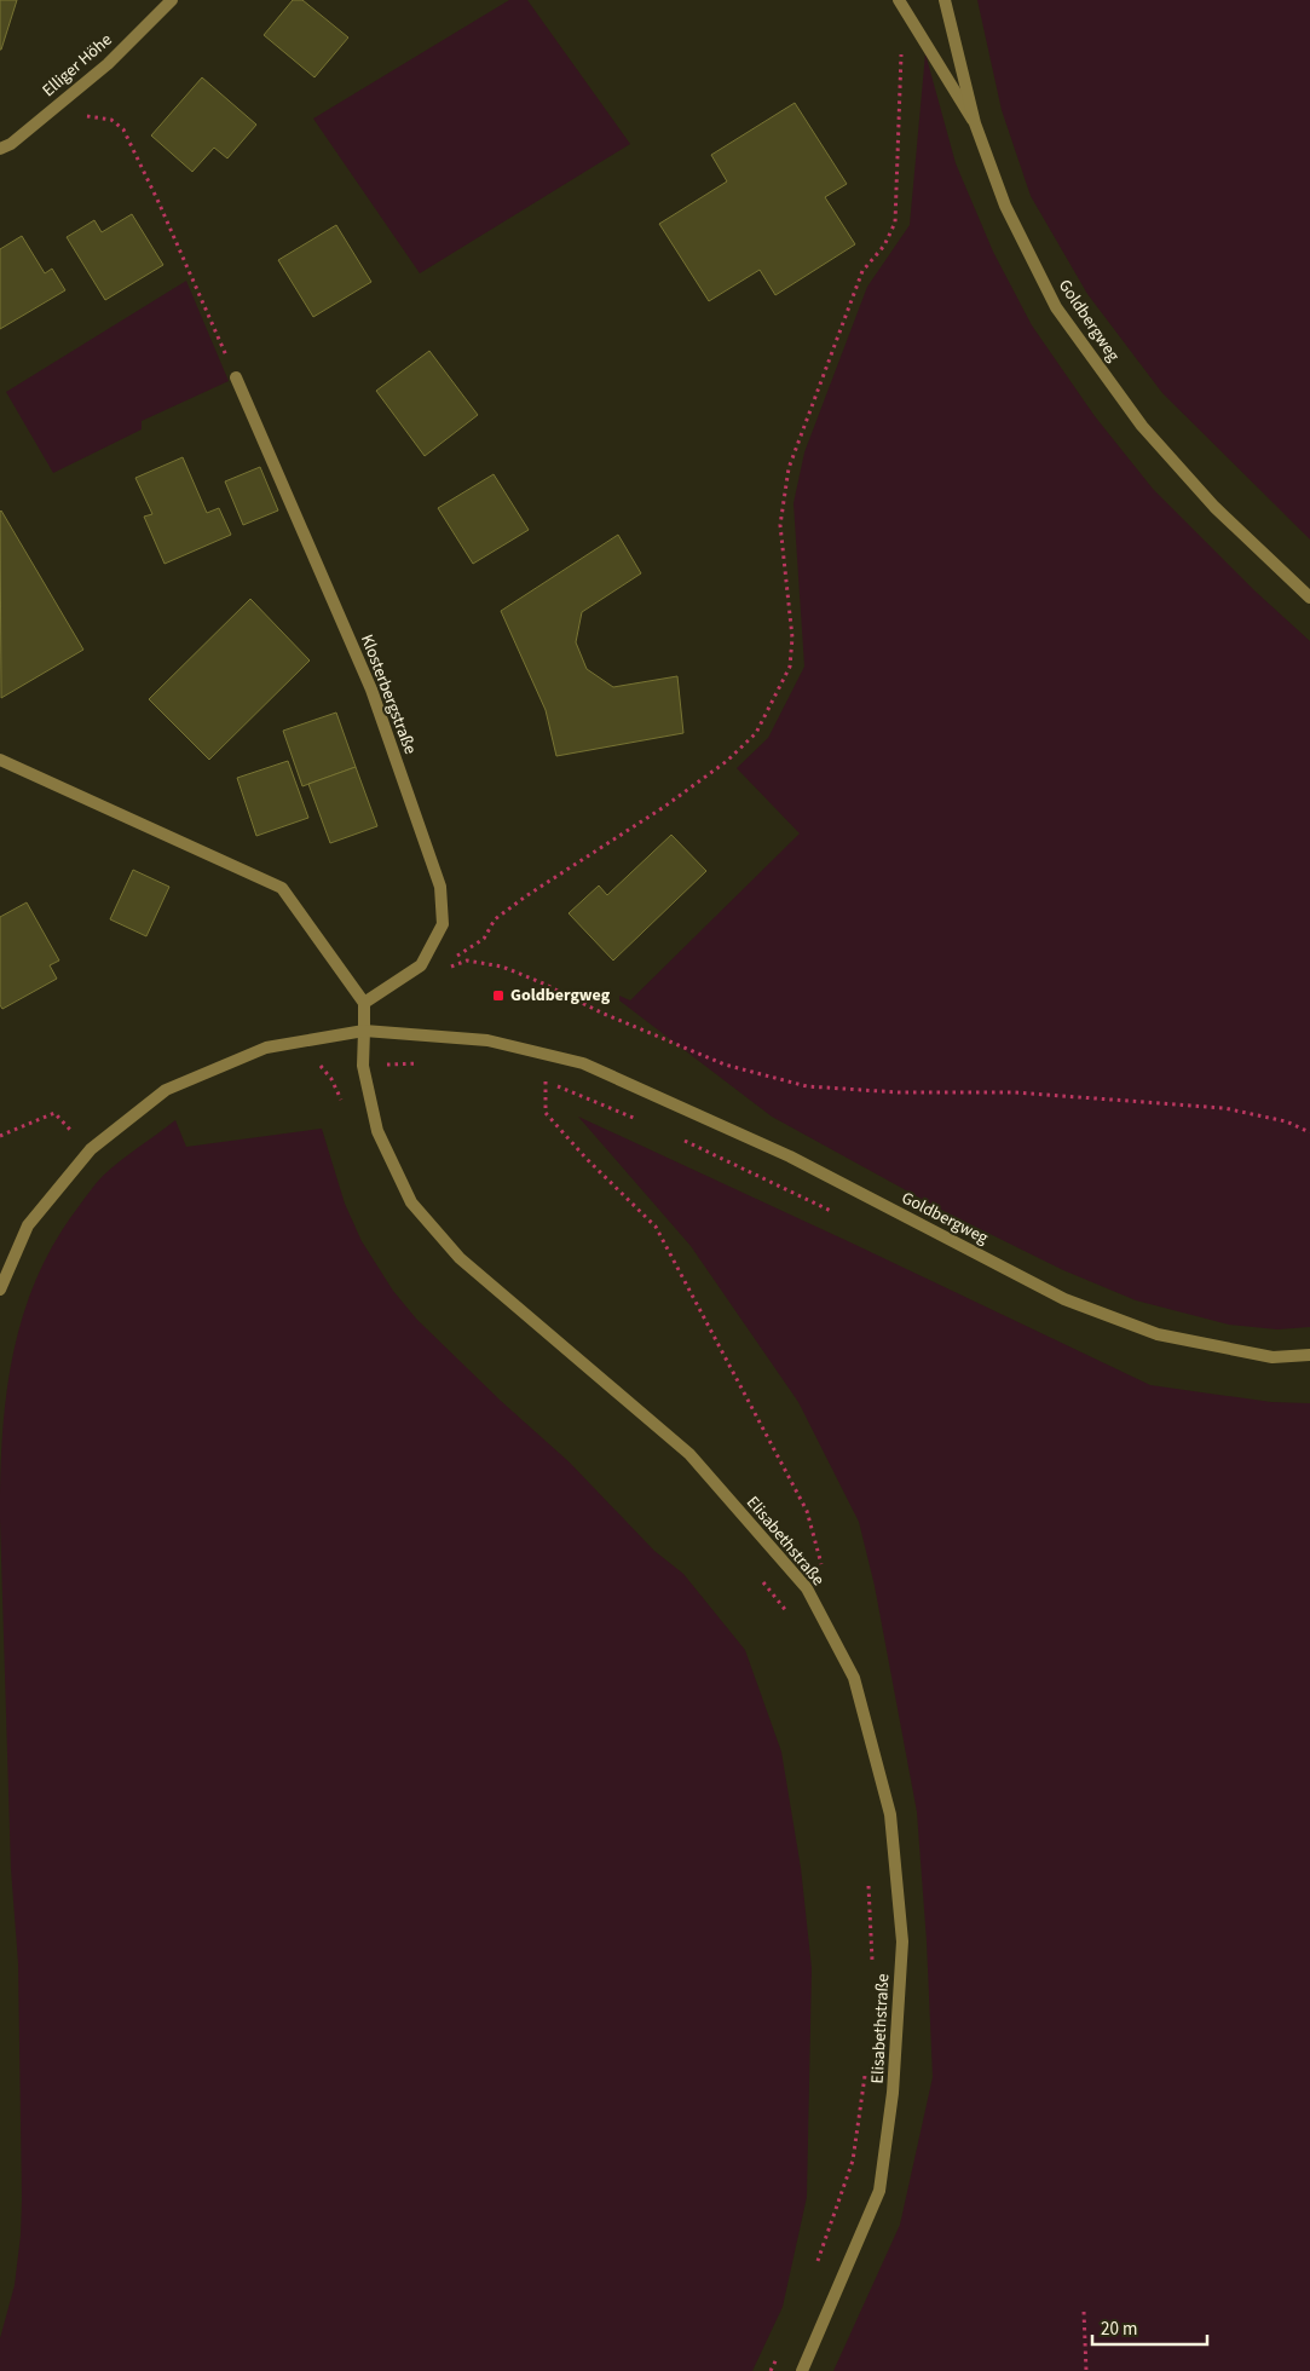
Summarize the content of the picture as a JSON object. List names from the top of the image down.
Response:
{
  "streets": {
    "street": [
      "Elliger Höhe",
      "Goldbergweg",
      "Klosterbergstraße",
      "Elisabethstraße"
    ]
  },
  "crossings": [
    ["Goldbergweg", "Elisabethstraße"]
  ],
  "places": {
    "transit": ["Goldbergweg"]
  },
  "scale_bar": "20 m"
}
